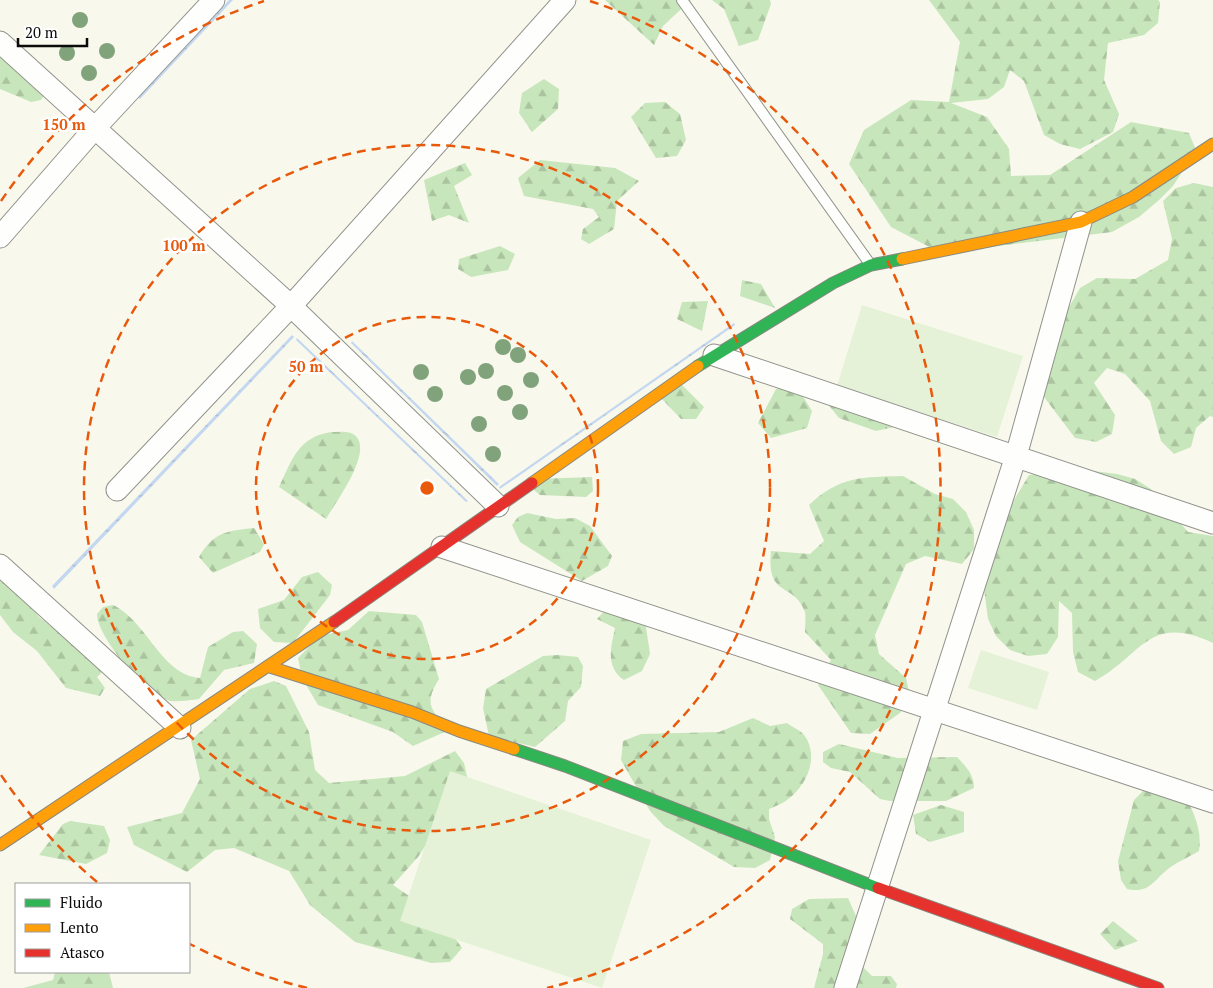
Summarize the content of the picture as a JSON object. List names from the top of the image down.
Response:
{
  "legend": ["Fluido", "Lento", "Atasco"],
  "scale_bar": "20 m",
  "rings": ["150 m", "100 m", "50 m"]
}
